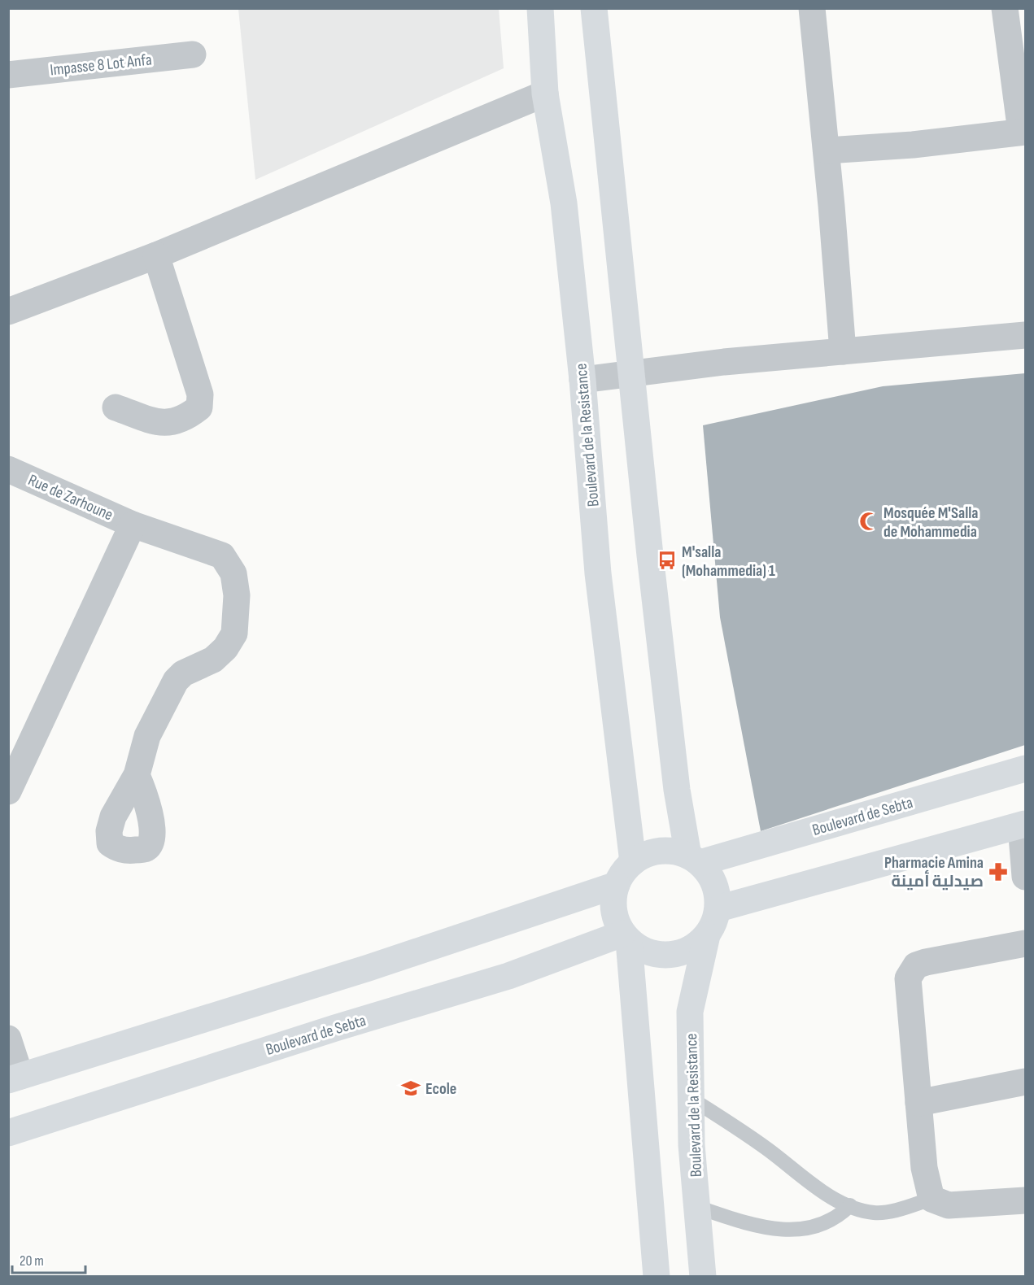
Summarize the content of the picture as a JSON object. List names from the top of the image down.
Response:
{
  "streets": {
    "main road": ["Boulevard de la Resistance", "Boulevard de Sebta"],
    "street": ["Impasse 8 Lot Anfa", "Rue de Zarhoune"]
  },
  "crossings": [
    ["Boulevard de la Resistance", "Boulevard de Sebta"]
  ],
  "places": {
    "mosque": ["Mosquée M'Salla de Mohammedia"],
    "bus stop": ["M'salla (Mohammedia) 1"],
    "pharmacy": ["Pharmacie Amina صيدلية أمينة"],
    "school or university": ["Ecole"]
  },
  "scale_bar": "20 m"
}
